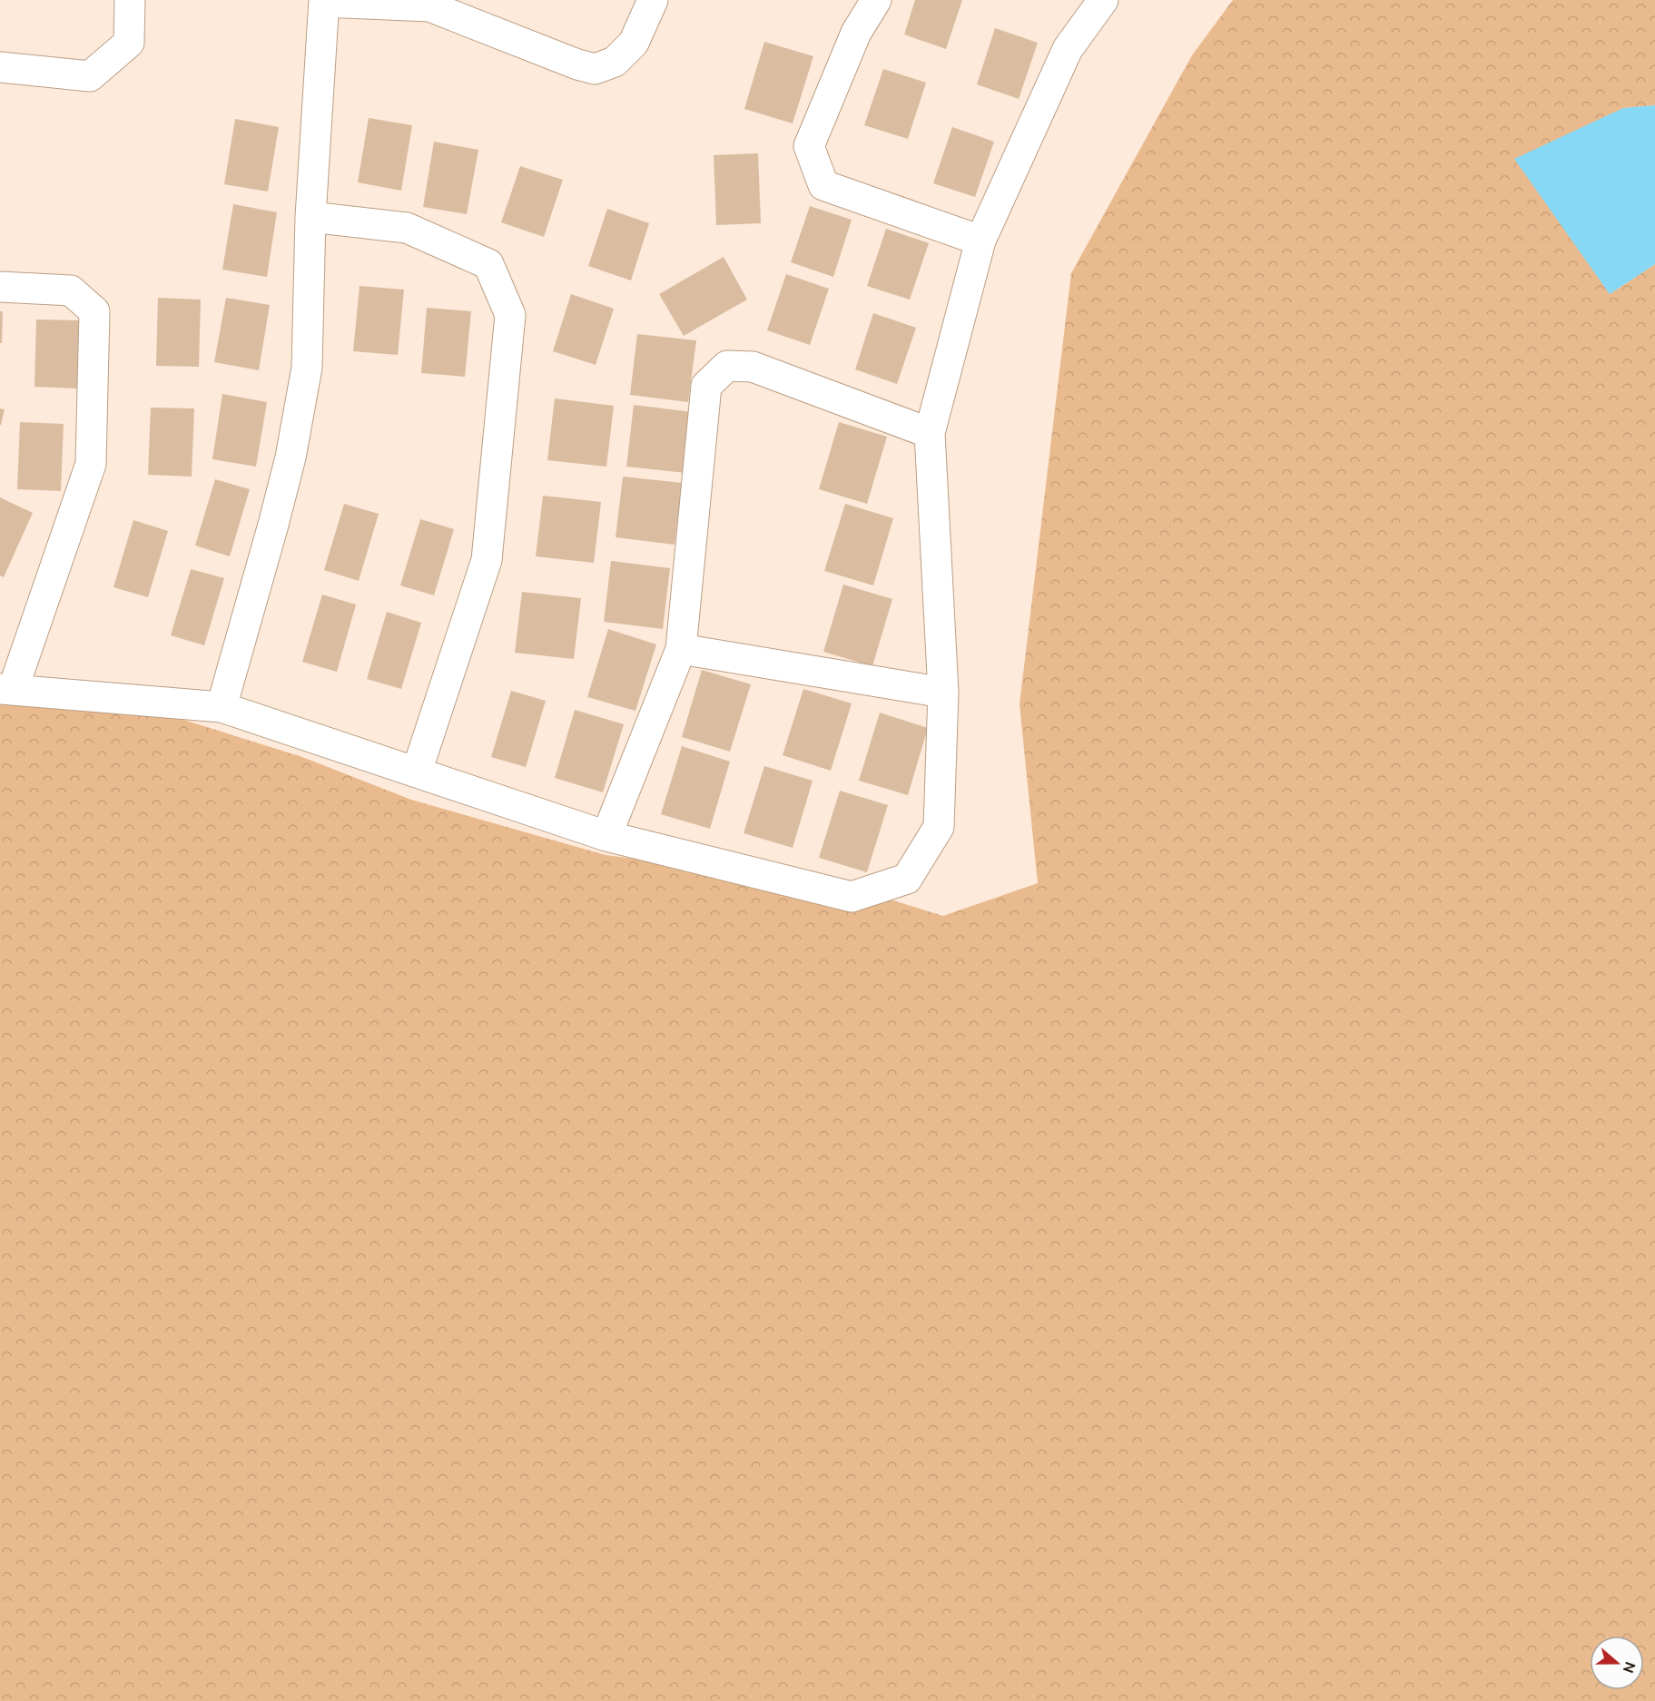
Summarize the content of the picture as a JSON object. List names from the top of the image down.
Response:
{
  "north": "right"
}
